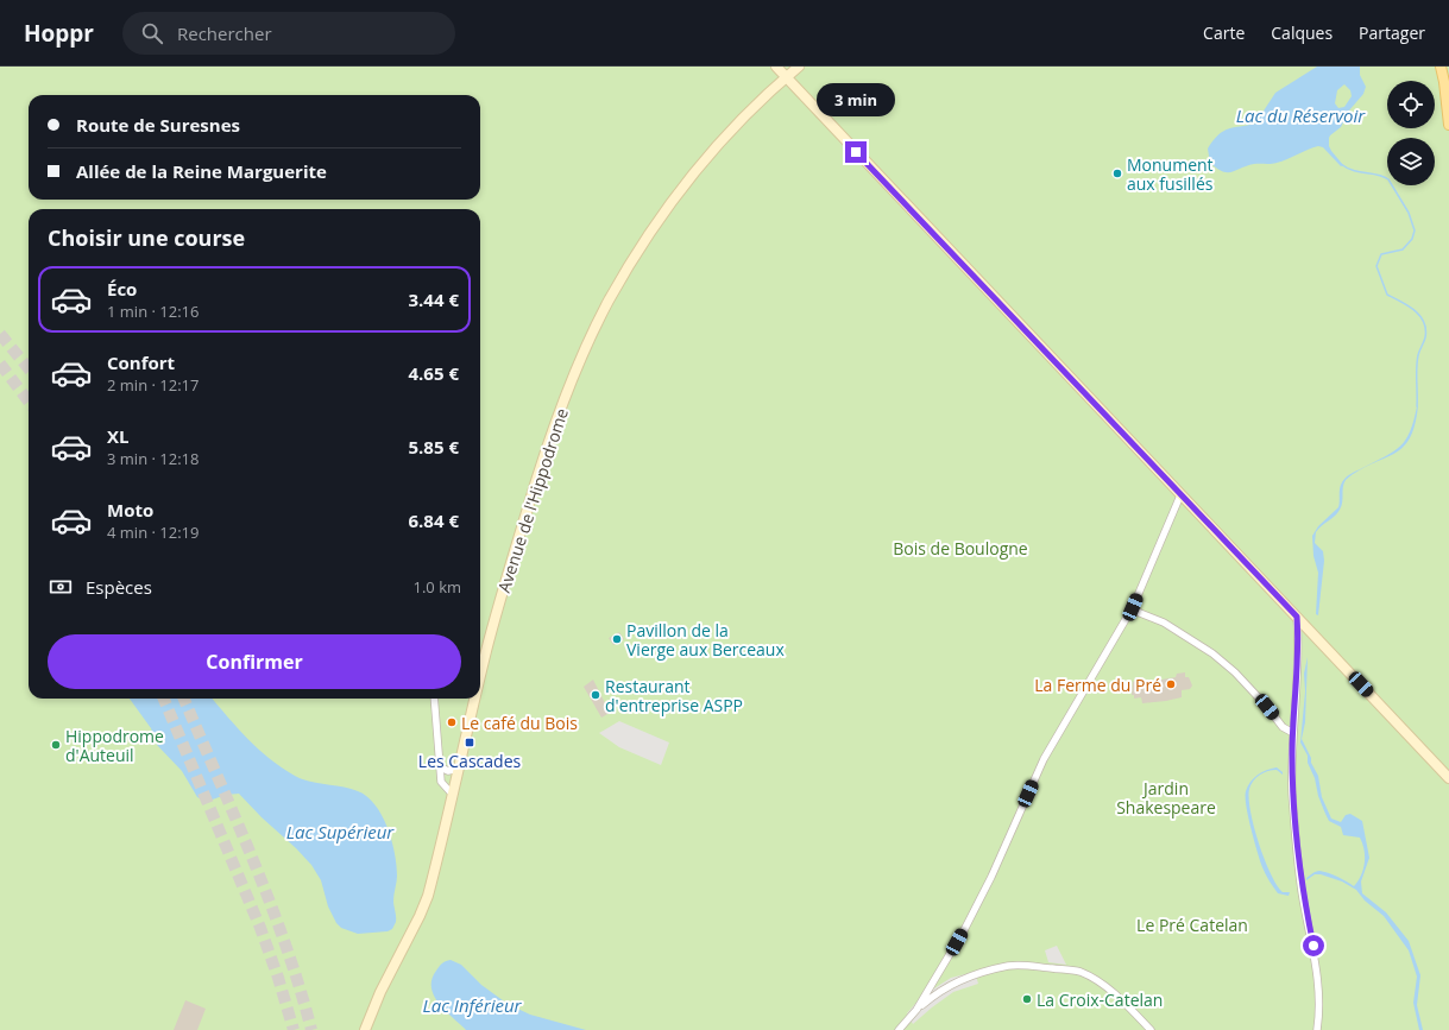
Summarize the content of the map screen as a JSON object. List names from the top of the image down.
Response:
{
  "streets": {
    "main road": ["Avenue de l'Hippodrome"]
  },
  "water": ["Lac du Réservoir", "Lac Supérieur", "Lac Inférieur"],
  "parks": ["Bois de Boulogne", "Jardin Shakespeare", "Le Pré Catelan"],
  "places": {
    "other": [
      "Monument aux fusillés",
      "Pavillon de la Vierge aux Berceaux",
      "La Ferme du Pré",
      "Restaurant d'entreprise ASPP",
      "Le café du Bois",
      "Hippodrome d'Auteuil",
      "La Croix-Catelan"
    ],
    "transit": ["Les Cascades"]
  },
  "page": {
    "header": "Hoppr",
    "search": "Rechercher",
    "nav": ["Carte", "Calques", "Partager"],
    "bubble": "3 min",
    "banner": ["Route de Suresnes", "Allée de la Reine Marguerite"],
    "heading": "Choisir une course",
    "list": [
      {
        "name": "Éco",
        "note": "1 min · 12:16",
        "value": "3.44 €"
      },
      {
        "name": "Confort",
        "note": "2 min · 12:17",
        "value": "4.65 €"
      },
      {
        "name": "XL",
        "note": "3 min · 12:18",
        "value": "5.85 €"
      },
      {
        "name": "Moto",
        "note": "4 min · 12:19",
        "value": "6.84 €"
      }
    ],
    "pay": ["Espèces", "1.0 km"],
    "buttons": "Confirmer"
  }
}
